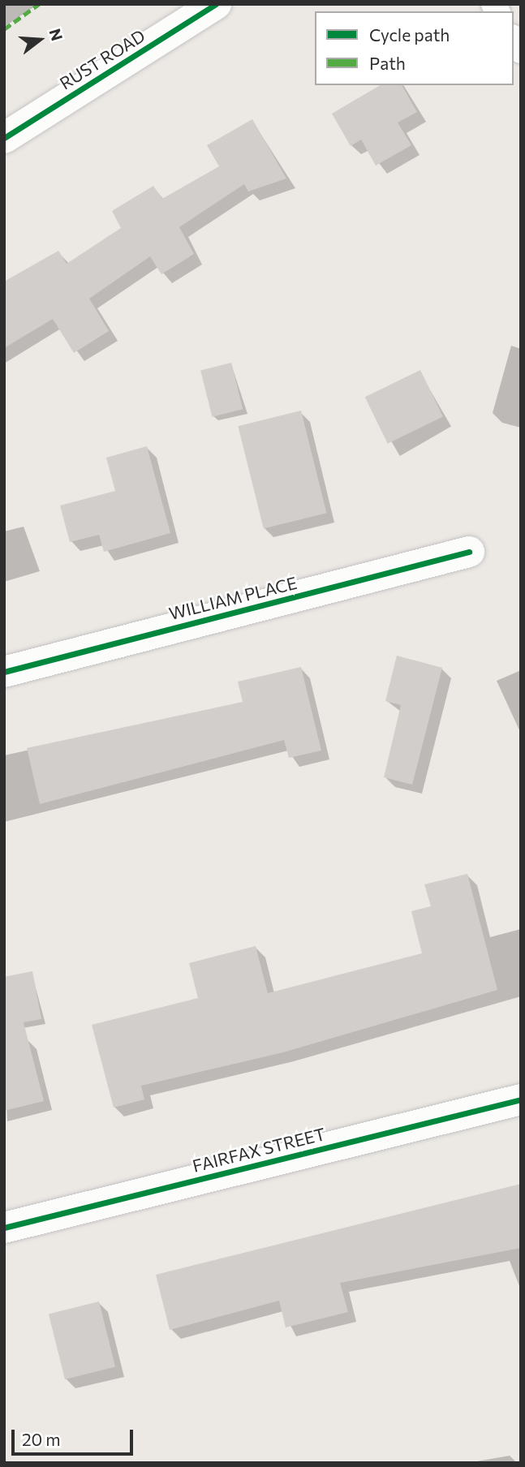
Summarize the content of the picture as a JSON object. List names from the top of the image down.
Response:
{
  "streets": {
    "street": ["RUST ROAD", "WILLIAM PLACE", "FAIRFAX STREET"]
  },
  "legend": ["Cycle path", "Path"],
  "scale_bar": "20 m",
  "north": "right"
}
